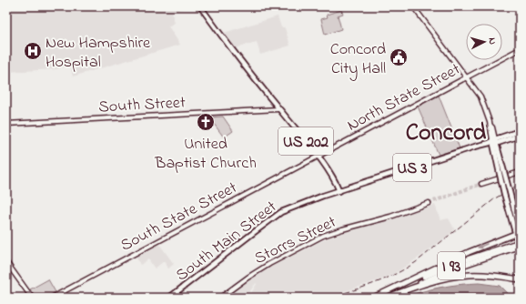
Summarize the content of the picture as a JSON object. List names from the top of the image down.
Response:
{
  "streets": {
    "highway": ["I 93"],
    "main road": ["US 202", "US 3", "South Main Street"],
    "street": [
      "North State Street",
      "South Street",
      "South State Street",
      "Storrs Street"
    ]
  },
  "crossings": [
    ["North State Street", "US 202"],
    ["North State Street", "South State Street"],
    ["South Street", "US 202"],
    ["US 202", "US 3"],
    ["US 202", "South State Street"],
    ["US 202", "South Main Street"],
    ["US 3", "South Main Street"]
  ],
  "districts": ["Concord"],
  "places": {
    "hospital": ["New Hampshire Hospital"],
    "public building": ["Concord City Hall"],
    "church": ["United Baptist Church"]
  },
  "north": "right"
}
